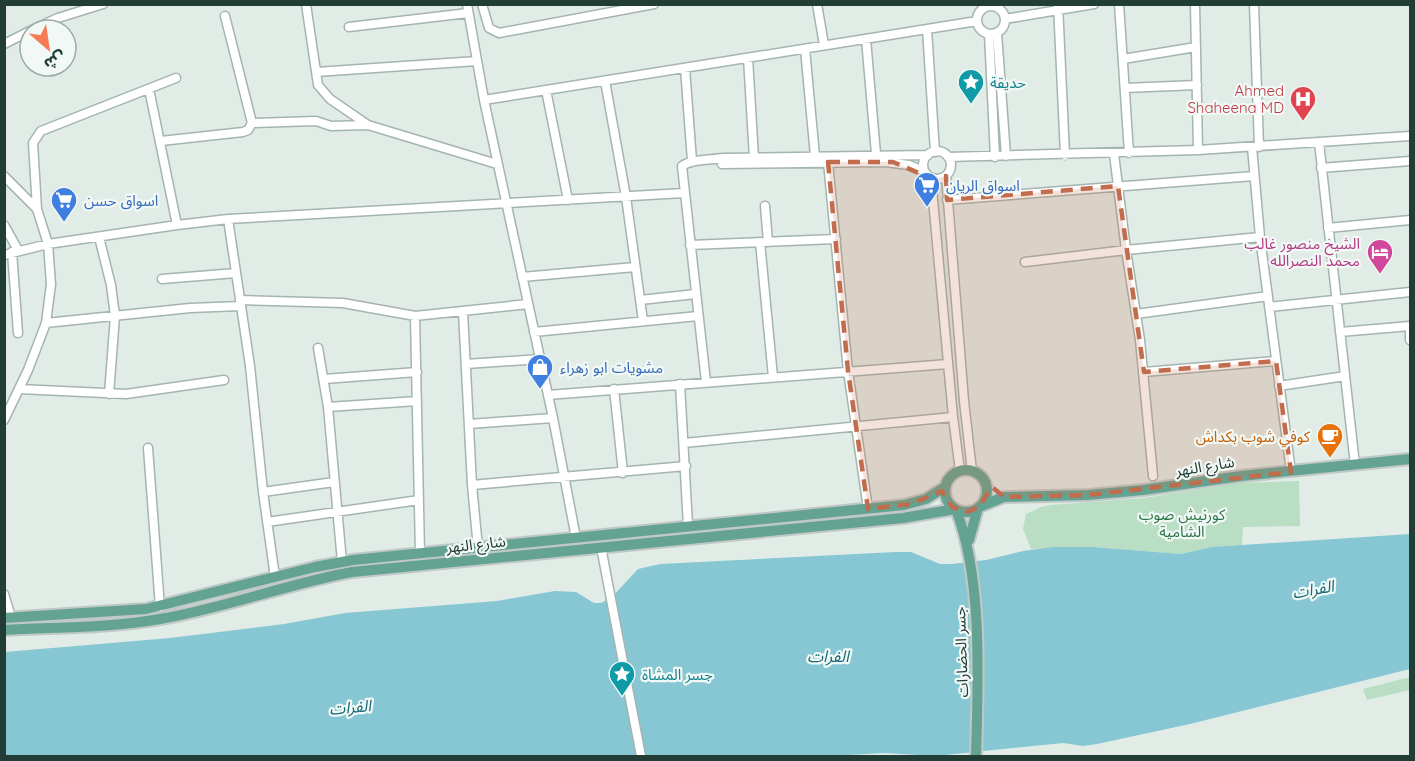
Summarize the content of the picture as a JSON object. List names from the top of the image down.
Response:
{
  "streets": {
    "main road": ["شارع النهر", "جسر الحضارات"]
  },
  "water": ["الفرات"],
  "parks": ["كورنيش صوب الشامية"],
  "places": {
    "place": ["حديقة", "جسر المشاة"],
    "hospital": ["Ahmed Shaheena MD"],
    "supermarket": ["اسواق الريان", "اسواق حسن"],
    "hotel": ["الشيخ منصور غالب محمد النصرالله"],
    "shop": ["مشويات ابو زهراء"],
    "cafe": ["كوفي شوب بكداش"]
  },
  "north": "bottom right"
}
